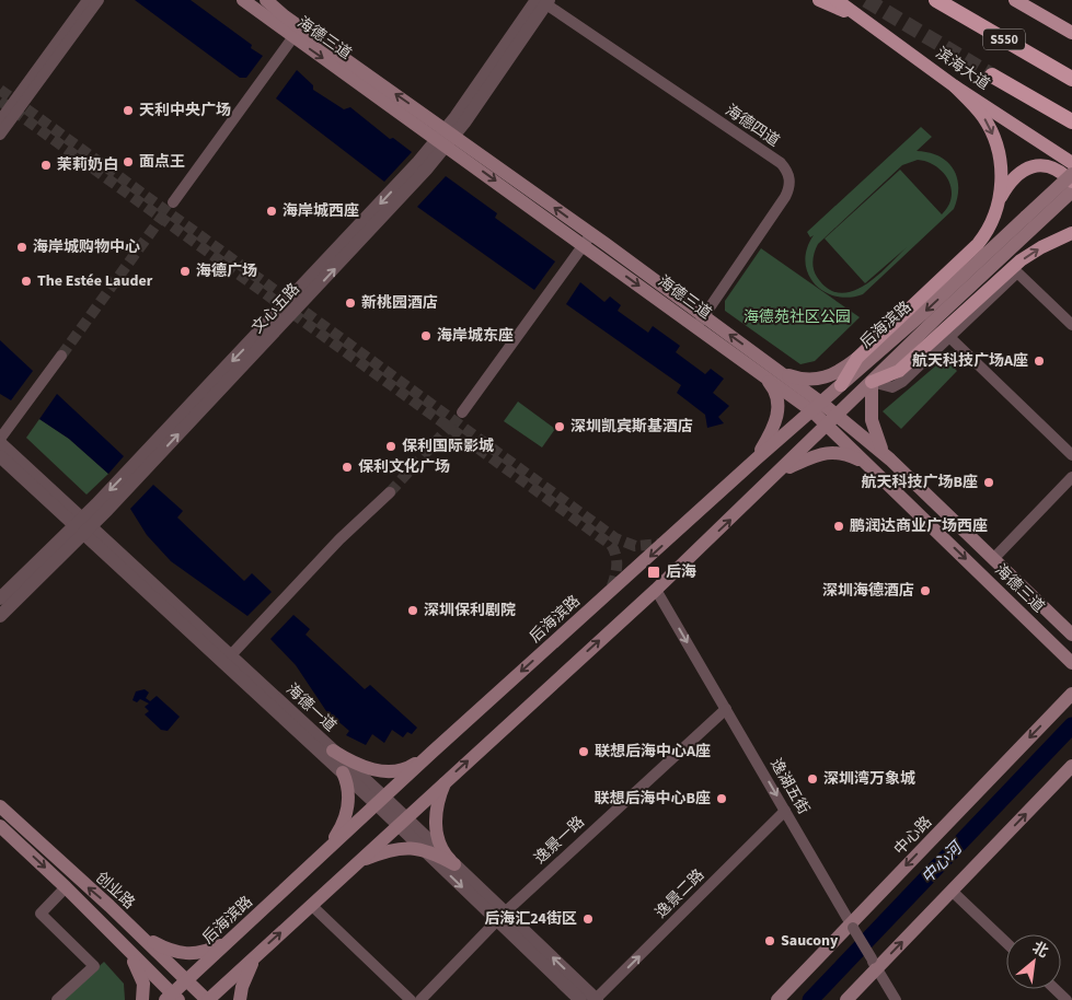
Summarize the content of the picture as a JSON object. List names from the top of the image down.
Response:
{
  "streets": {
    "highway": ["S550", "滨海大道"],
    "main road": [
      "海德三道",
      "后海滨路",
      "中心路",
      "创业路"
    ],
    "street": [
      "海德四道",
      "文心五路",
      "海德一道",
      "逸湖五街",
      "逸景一路",
      "逸景二路"
    ]
  },
  "crossings": [
    ["海德三道", "海德四道"],
    ["海德三道", "文心五路"],
    ["海德三道", "后海滨路"],
    ["海德四道", "文心五路"],
    ["文心五路", "海德一道"],
    ["后海滨路", "海德一道"],
    ["后海滨路", "逸湖五街"],
    ["后海滨路", "创业路"],
    ["海德一道", "逸景一路"],
    ["海德一道", "逸景二路"],
    ["逸湖五街", "中心路"],
    ["逸湖五街", "逸景一路"],
    ["逸湖五街", "逸景二路"]
  ],
  "one_way": ["逸湖五街", "逸景二路"],
  "water": ["中心河"],
  "parks": ["海德苑社区公园"],
  "places": {
    "other": [
      "天利中央广场",
      "面点王",
      "茉莉奶白",
      "海岸城西座",
      "海岸城购物中心",
      "海德广场",
      "The Estée Lauder",
      "新桃园酒店",
      "海岸城东座",
      "航天科技广场A座",
      "深圳凯宾斯基酒店",
      "保利国际影城",
      "保利文化广场",
      "航天科技广场B座",
      "鹏润达商业广场西座",
      "深圳海德酒店",
      "深圳保利剧院",
      "联想后海中心A座",
      "深圳湾万象城",
      "联想后海中心B座",
      "后海汇24街区",
      "Saucony"
    ],
    "transit": ["后海"]
  },
  "north": "top right"
}
